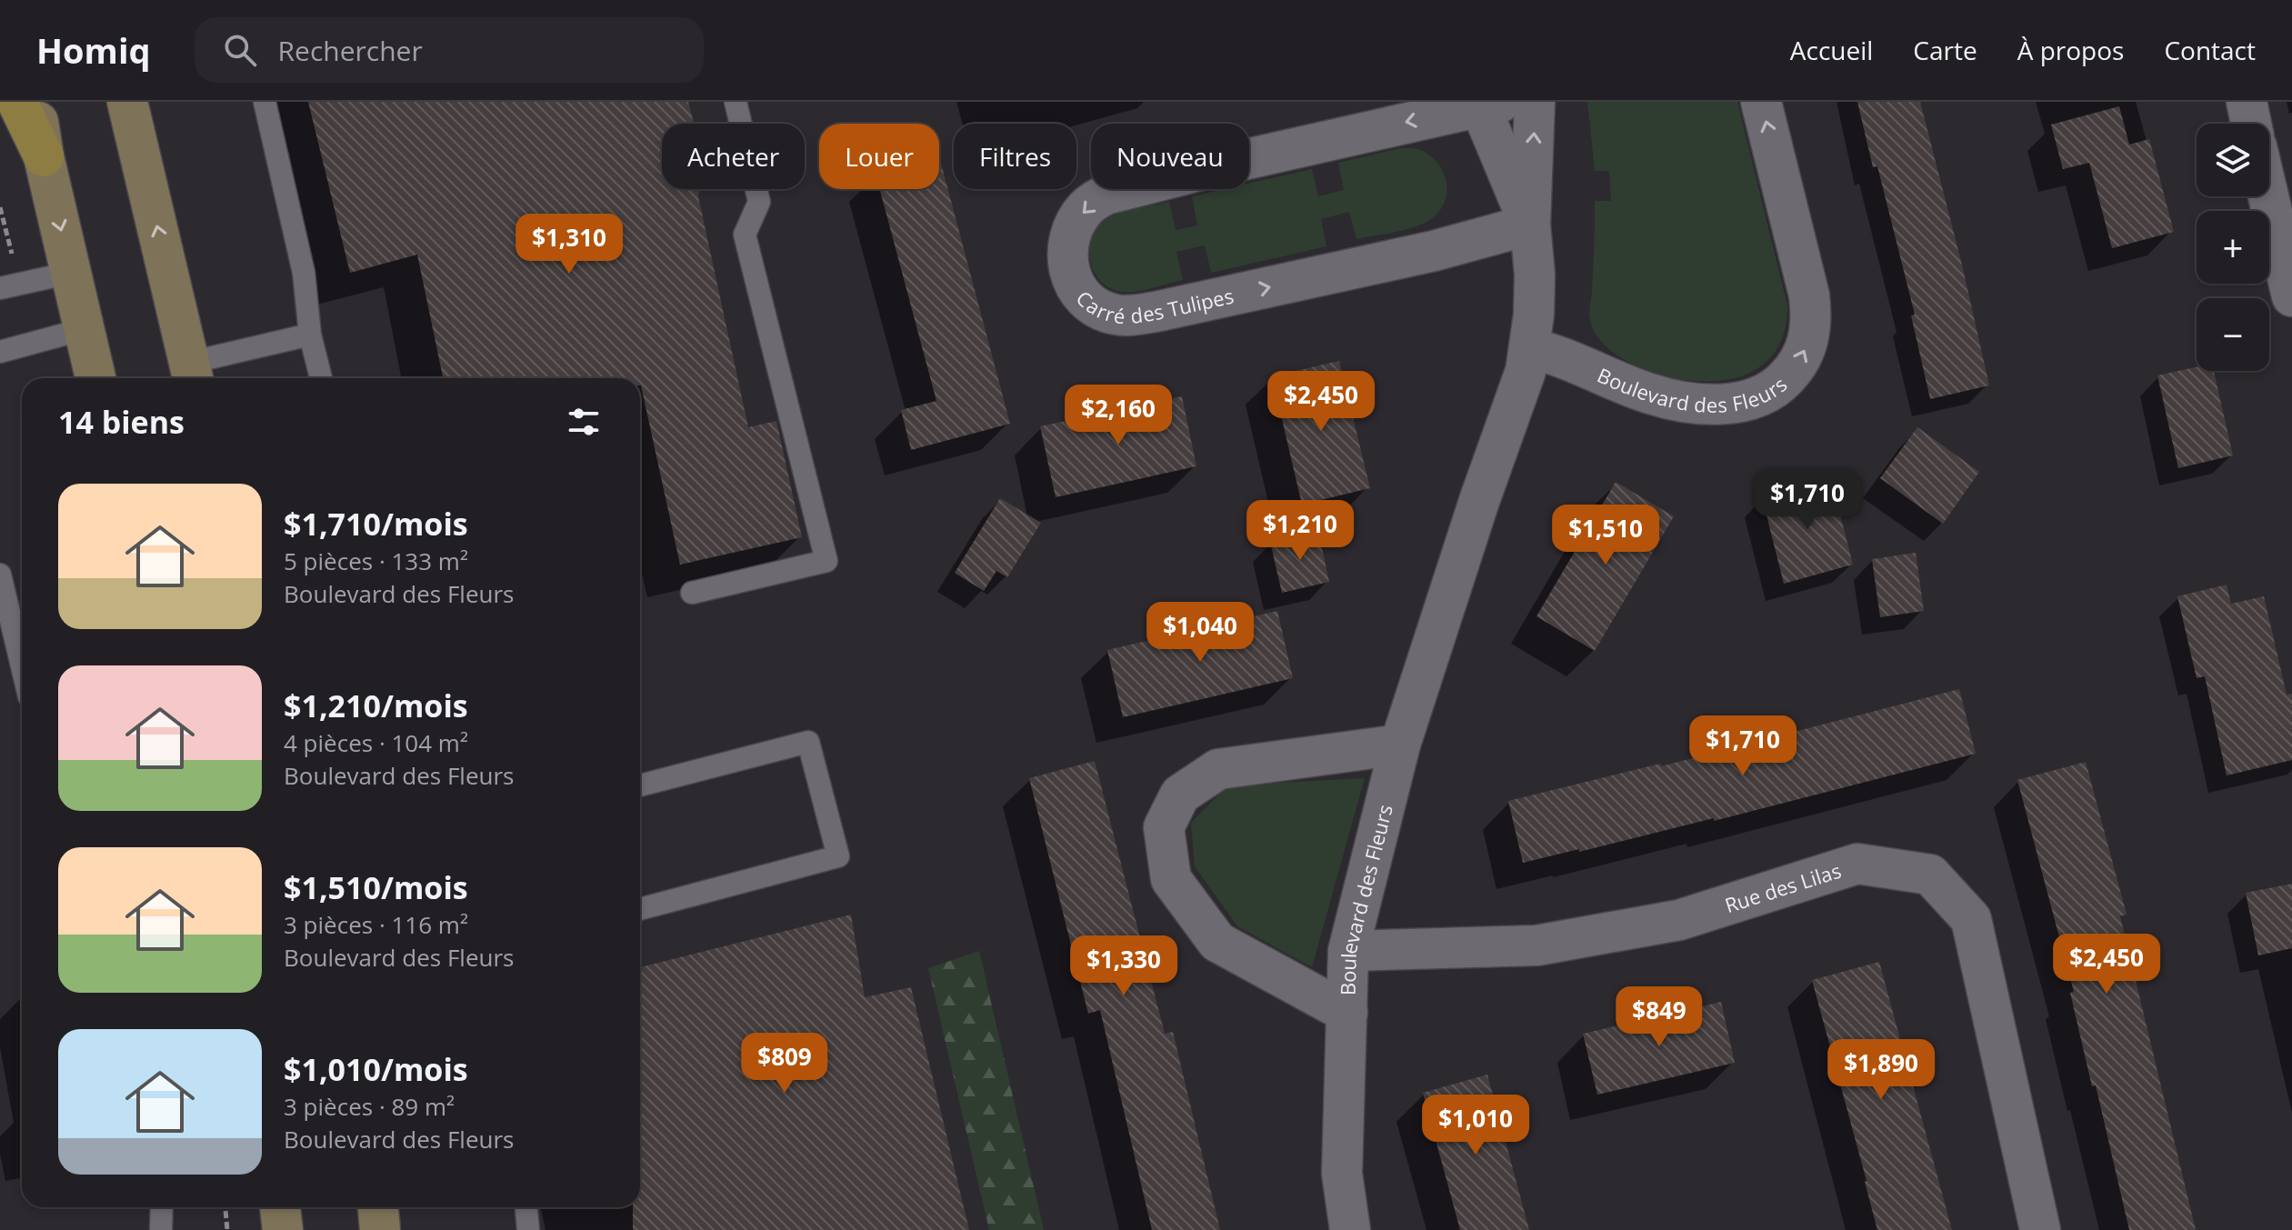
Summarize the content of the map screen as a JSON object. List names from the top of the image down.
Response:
{
  "streets": {
    "street": ["Carré des Tulipes", "Boulevard des Fleurs", "Rue des Lilas"]
  },
  "crossings": [
    ["Carré des Tulipes", "Boulevard des Fleurs"],
    ["Boulevard des Fleurs", "Rue des Lilas"]
  ],
  "page": {
    "header": "Homiq",
    "search": "Rechercher",
    "nav": [
      "Accueil",
      "Carte",
      "À propos",
      "Contact"
    ],
    "map_buttons": ["+", "−"],
    "chip": [
      "Acheter",
      "Louer",
      "Filtres",
      "Nouveau"
    ],
    "price": [
      "$1,310",
      "$2,450",
      "$2,160",
      "$1,710",
      "$1,210",
      "$1,510",
      "$1,040",
      "$1,710",
      "$2,450",
      "$1,330",
      "$849",
      "$809",
      "$1,890",
      "$1,010"
    ],
    "heading": "14 biens",
    "list": [
      {
        "name": "$1,710/mois",
        "note": "5 pièces · 133 m² · Boulevard des Fleurs"
      },
      {
        "name": "$1,210/mois",
        "note": "4 pièces · 104 m² · Boulevard des Fleurs"
      },
      {
        "name": "$1,510/mois",
        "note": "3 pièces · 116 m² · Boulevard des Fleurs"
      },
      {
        "name": "$1,010/mois",
        "note": "3 pièces · 89 m² · Boulevard des Fleurs"
      }
    ]
  }
}
